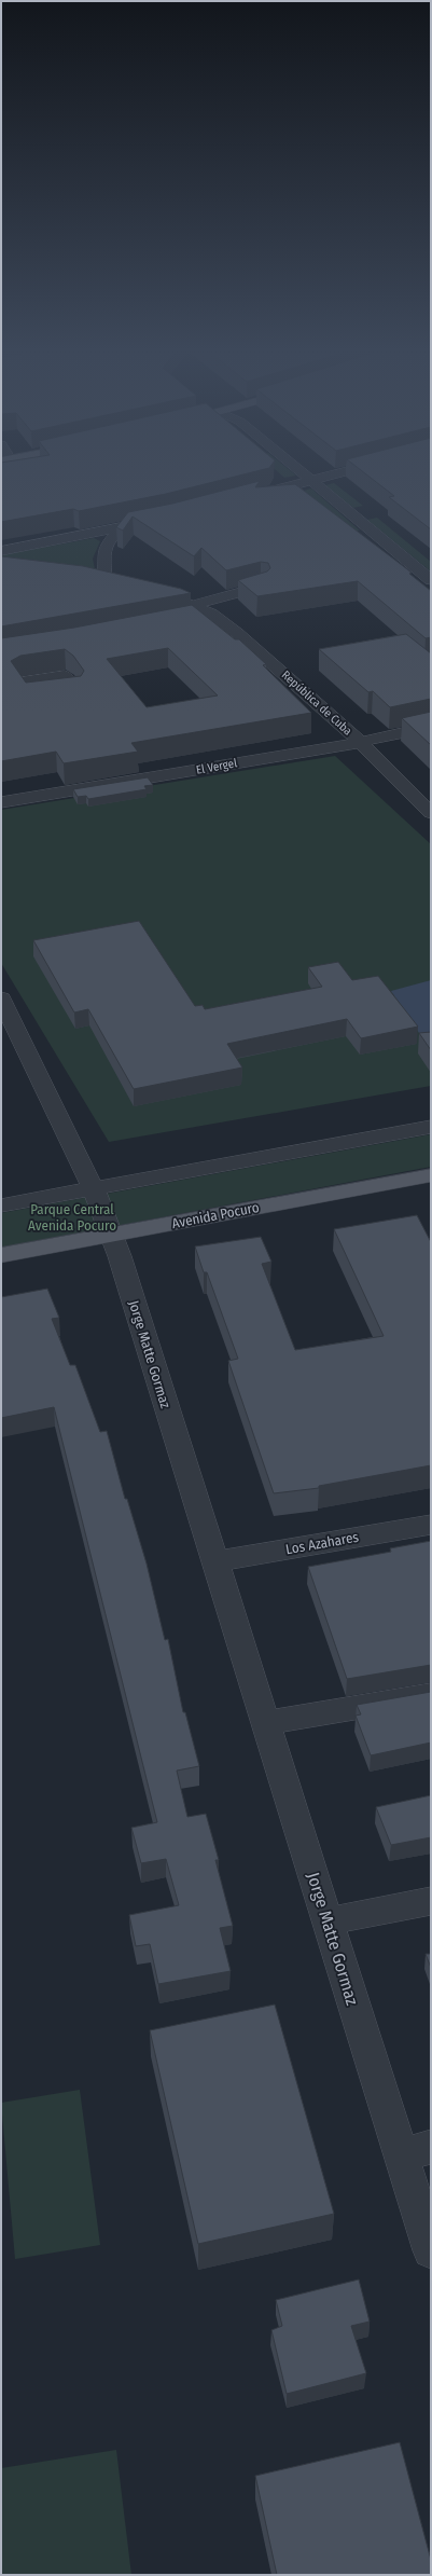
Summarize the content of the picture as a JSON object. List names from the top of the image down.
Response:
{
  "streets": {
    "main road": ["Avenida Pocuro"],
    "street": [
      "República de Cuba",
      "El Vergel",
      "Jorge Matte Gormaz",
      "Los Azahares"
    ]
  },
  "crossings": [
    ["República de Cuba", "El Vergel"],
    ["Avenida Pocuro", "Jorge Matte Gormaz"],
    ["Jorge Matte Gormaz", "Los Azahares"]
  ],
  "parks": ["Parque Central Avenida Pocuro"]
}
